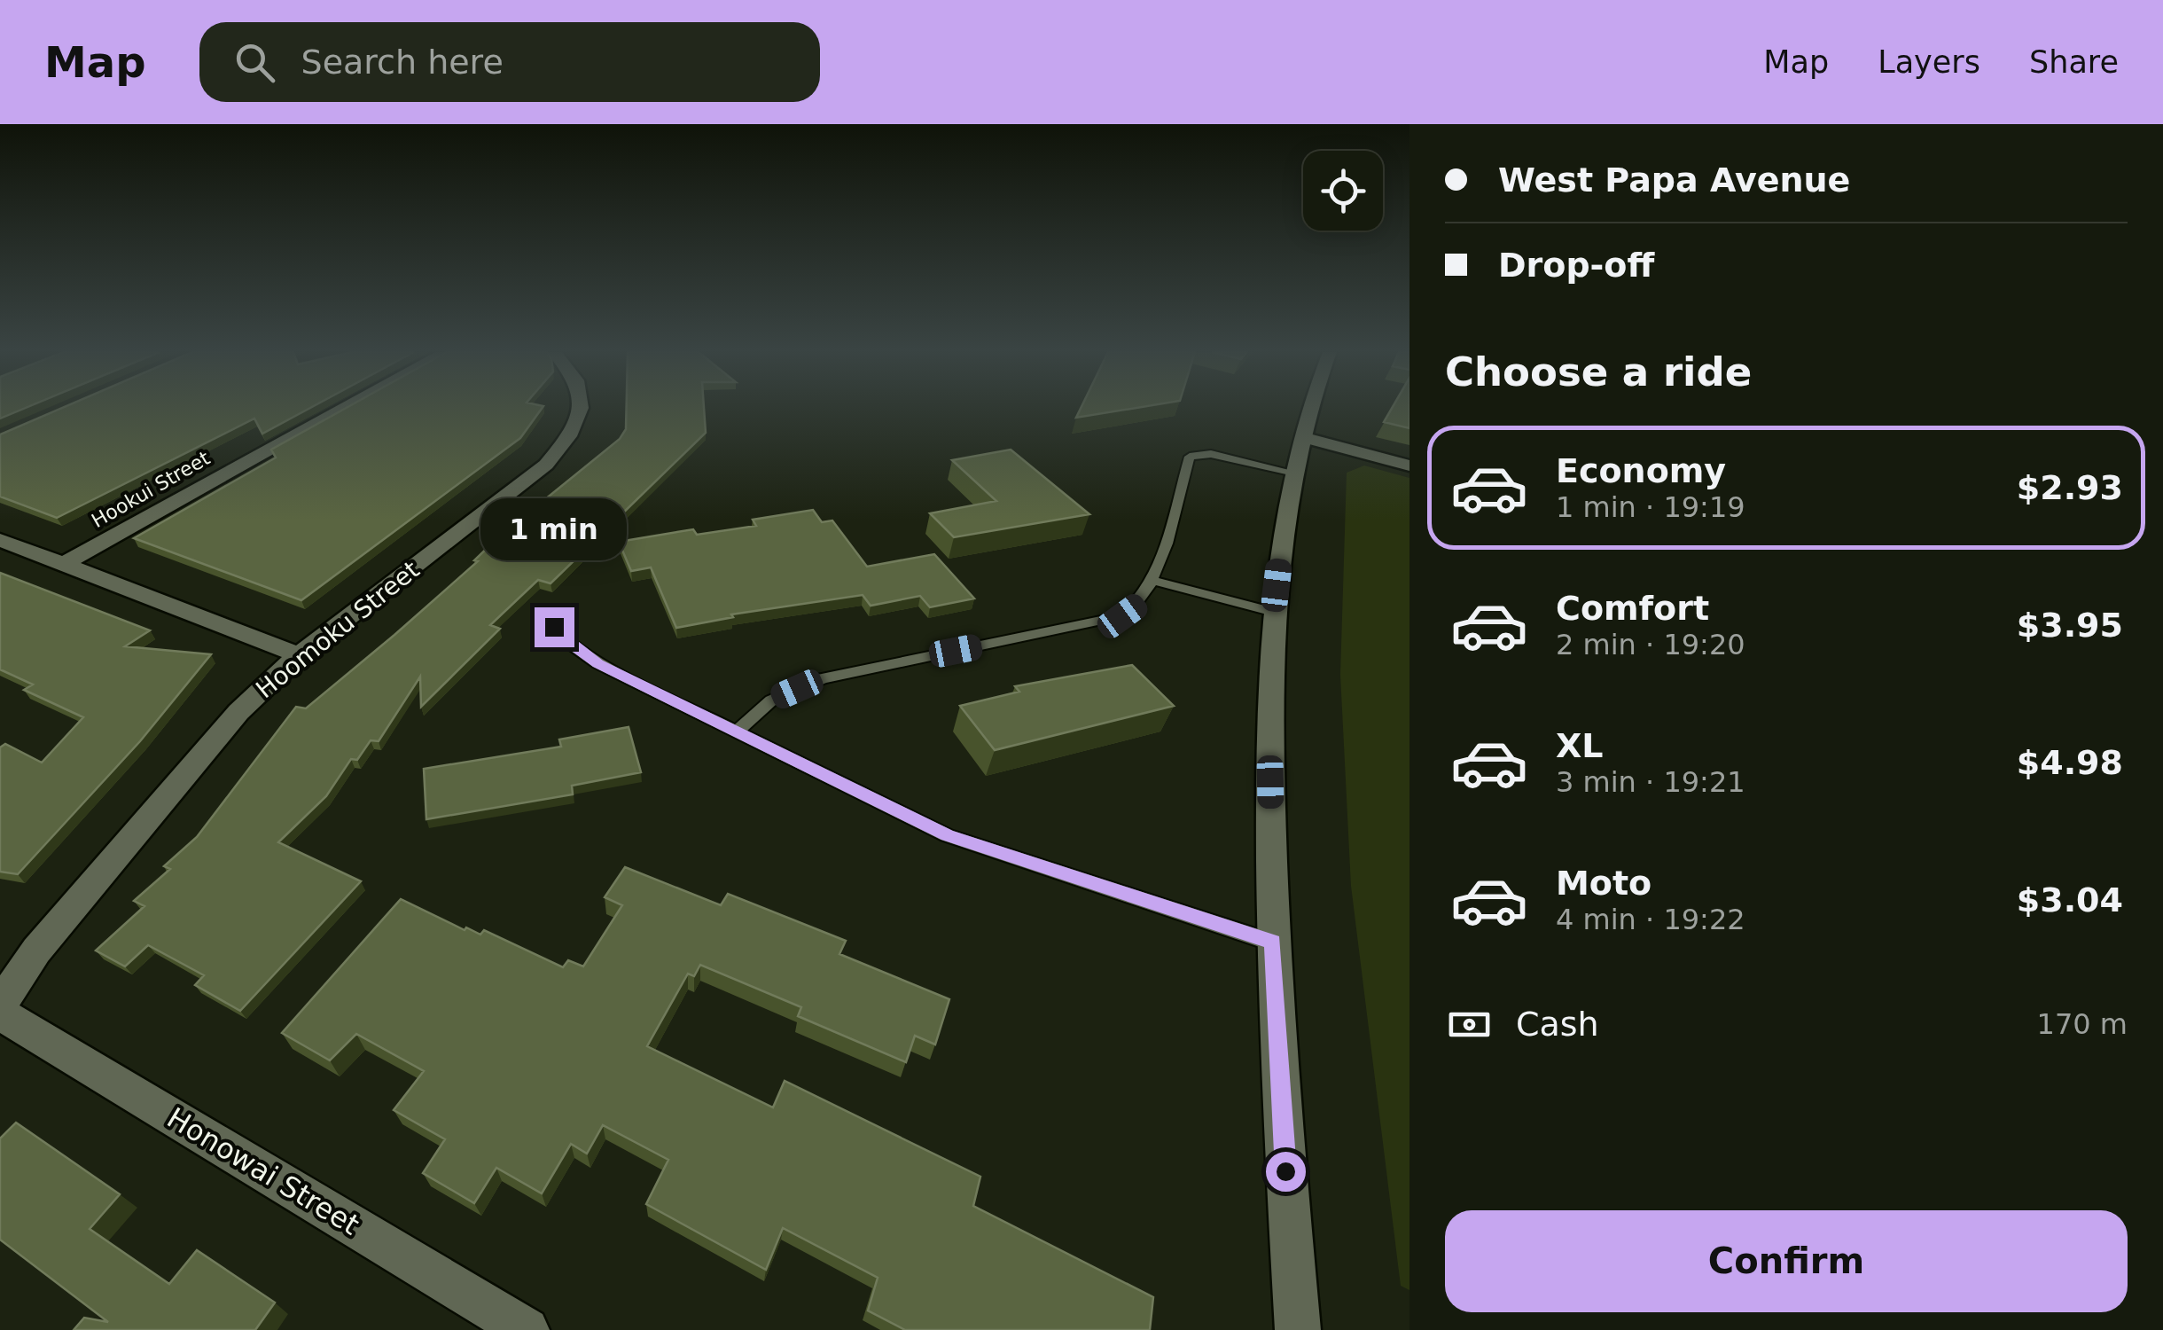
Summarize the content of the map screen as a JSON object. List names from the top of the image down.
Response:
{
  "streets": {
    "street": ["Hookui Street", "Hoomoku Street", "Honowai Street"]
  },
  "page": {
    "header": "Map",
    "search": "Search here",
    "nav": ["Map", "Layers", "Share"],
    "banner": ["West Papa Avenue", "Drop-off"],
    "heading": "Choose a ride",
    "list": [
      {
        "name": "Economy",
        "note": "1 min · 19:19",
        "value": "$2.93"
      },
      {
        "name": "Comfort",
        "note": "2 min · 19:20",
        "value": "$3.95"
      },
      {
        "name": "XL",
        "note": "3 min · 19:21",
        "value": "$4.98"
      },
      {
        "name": "Moto",
        "note": "4 min · 19:22",
        "value": "$3.04"
      }
    ],
    "bubble": "1 min",
    "pay": ["Cash", "170 m"],
    "buttons": "Confirm"
  }
}
